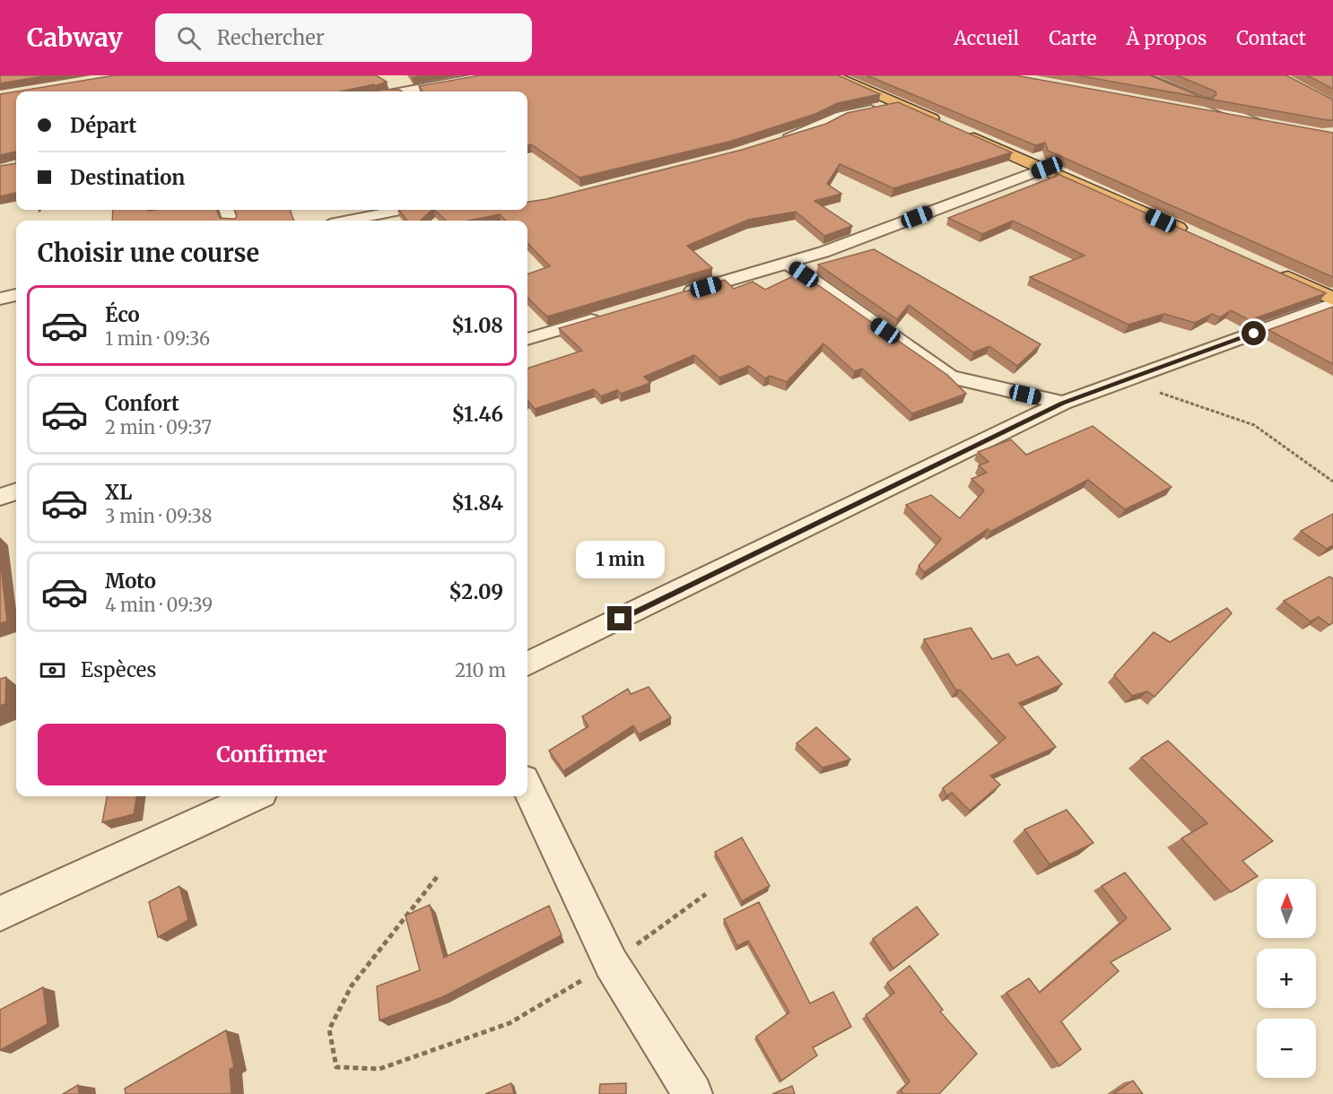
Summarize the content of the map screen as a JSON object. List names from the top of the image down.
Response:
{
  "north": "top",
  "page": {
    "header": "Cabway",
    "search": "Rechercher",
    "nav": [
      "Accueil",
      "Carte",
      "À propos",
      "Contact"
    ],
    "banner": ["Départ", "Destination"],
    "heading": "Choisir une course",
    "list": [
      {
        "name": "Éco",
        "note": "1 min · 09:36",
        "value": "$1.08"
      },
      {
        "name": "Confort",
        "note": "2 min · 09:37",
        "value": "$1.46"
      },
      {
        "name": "XL",
        "note": "3 min · 09:38",
        "value": "$1.84"
      },
      {
        "name": "Moto",
        "note": "4 min · 09:39",
        "value": "$2.09"
      }
    ],
    "bubble": "1 min",
    "pay": ["Espèces", "210 m"],
    "buttons": "Confirmer",
    "map_buttons": ["+", "−"]
  }
}
